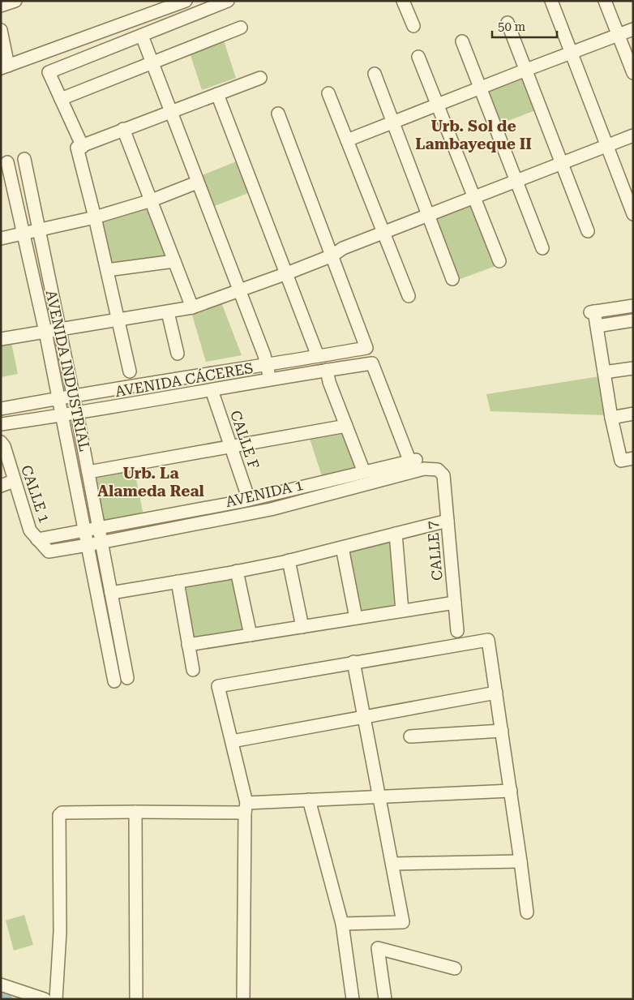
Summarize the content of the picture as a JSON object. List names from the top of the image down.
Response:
{
  "streets": {
    "street": [
      "AVENIDA INDUSTRIAL",
      "AVENIDA CÁCERES",
      "CALLE F",
      "AVENIDA 1",
      "CALLE 1",
      "CALLE 7"
    ]
  },
  "crossings": [
    ["AVENIDA INDUSTRIAL", "AVENIDA CÁCERES"],
    ["AVENIDA INDUSTRIAL", "AVENIDA 1"],
    ["AVENIDA CÁCERES", "CALLE F"],
    ["AVENIDA CÁCERES", "AVENIDA 1"],
    ["CALLE F", "AVENIDA 1"],
    ["AVENIDA 1", "CALLE 1"],
    ["AVENIDA 1", "CALLE 7"]
  ],
  "districts": ["Urb. Sol de Lambayeque II", "Urb. La Alameda Real"],
  "scale_bar": "50 m"
}
